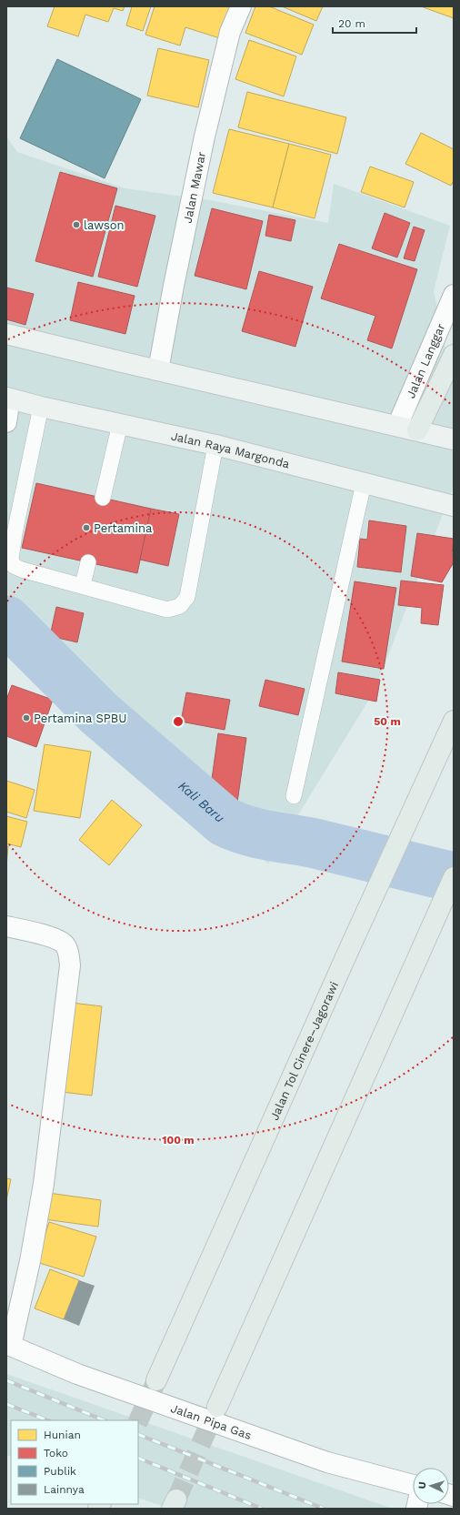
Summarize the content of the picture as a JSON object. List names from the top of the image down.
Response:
{
  "streets": {
    "highway": ["Jalan Tol Cinere–Jagorawi"],
    "main road": ["Jalan Raya Margonda"],
    "street": ["Jalan Mawar", "Jalan Langgar", "Jalan Pipa Gas"]
  },
  "water": ["Kali Baru"],
  "places": ["lawson", "Pertamina", "Pertamina SPBU"],
  "legend": [
    "Hunian",
    "Toko",
    "Publik",
    "Lainnya"
  ],
  "scale_bar": "20 m",
  "north": "left",
  "rings": ["50 m", "100 m"]
}
